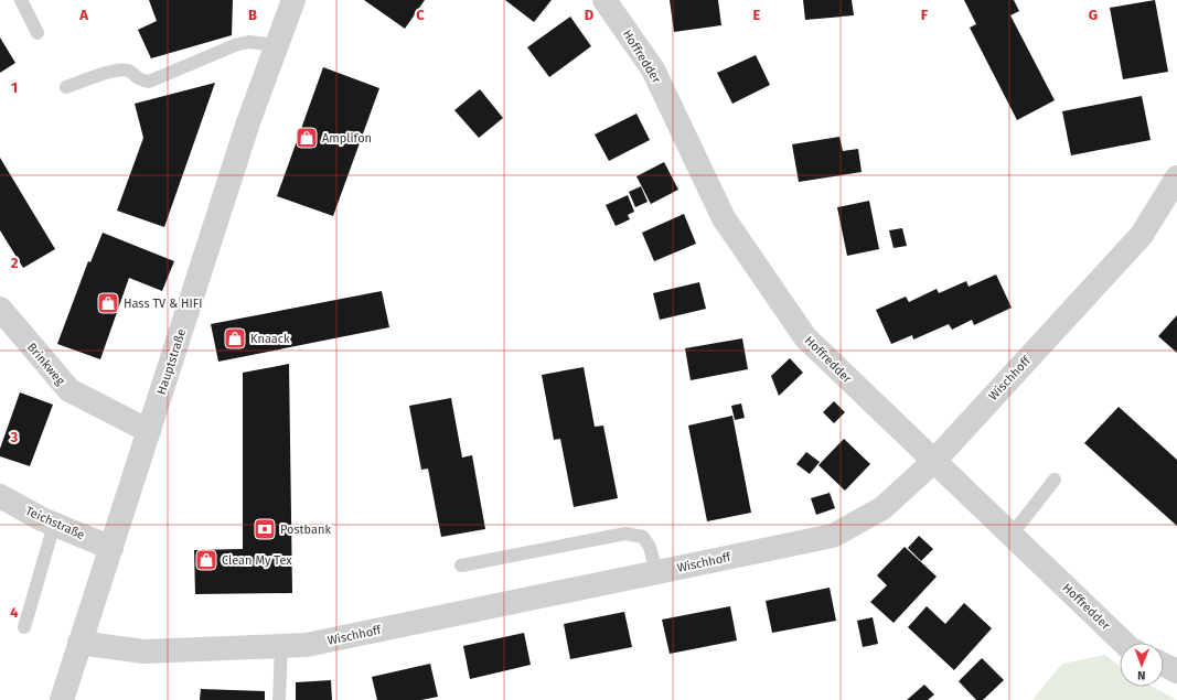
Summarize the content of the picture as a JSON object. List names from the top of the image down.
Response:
{
  "streets": {
    "street": [
      "Hoffredder",
      "Hauptstraße",
      "Brinkweg",
      "Wischhoff",
      "Teichstraße"
    ]
  },
  "crossings": [
    ["Hoffredder", "Wischhoff"],
    ["Hauptstraße", "Brinkweg"],
    ["Hauptstraße", "Wischhoff"],
    ["Hauptstraße", "Teichstraße"]
  ],
  "places": {
    "shop": [
      "Amplifon",
      "Hass TV & HIFI",
      "Knaack",
      "Clean My Tex"
    ],
    "bank": ["Postbank"]
  },
  "north": "bottom",
  "grid": {
    "columns": [
      "A",
      "B",
      "C",
      "D",
      "E",
      "F",
      "G"
    ],
    "rows": [
      "1",
      "2",
      "3",
      "4"
    ]
  }
}
